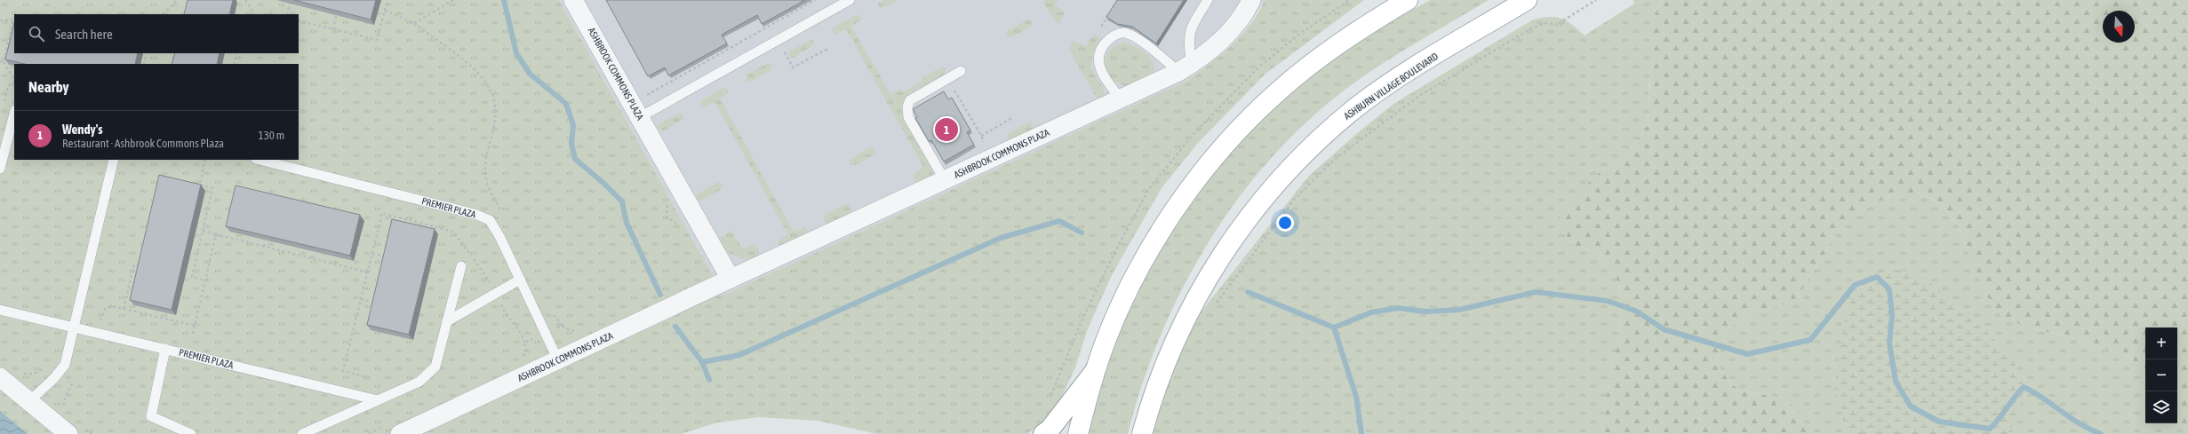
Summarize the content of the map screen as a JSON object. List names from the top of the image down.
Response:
{
  "streets": {
    "main road": ["ASHBURN VILLAGE BOULEVARD"],
    "street": ["ASHBROOK COMMONS PLAZA"],
    "lane": ["PREMIER PLAZA"]
  },
  "crossings": [
    ["ASHBROOK COMMONS PLAZA", "PREMIER PLAZA"]
  ],
  "north": "bottom",
  "page": {
    "search": "Search here",
    "heading": "Nearby",
    "list": [
      {
        "mark": "1",
        "name": "Wendy's",
        "note": "Restaurant · Ashbrook Commons Plaza",
        "value": "130 m"
      }
    ],
    "pins": "1",
    "map_buttons": ["+", "−"]
  }
}
